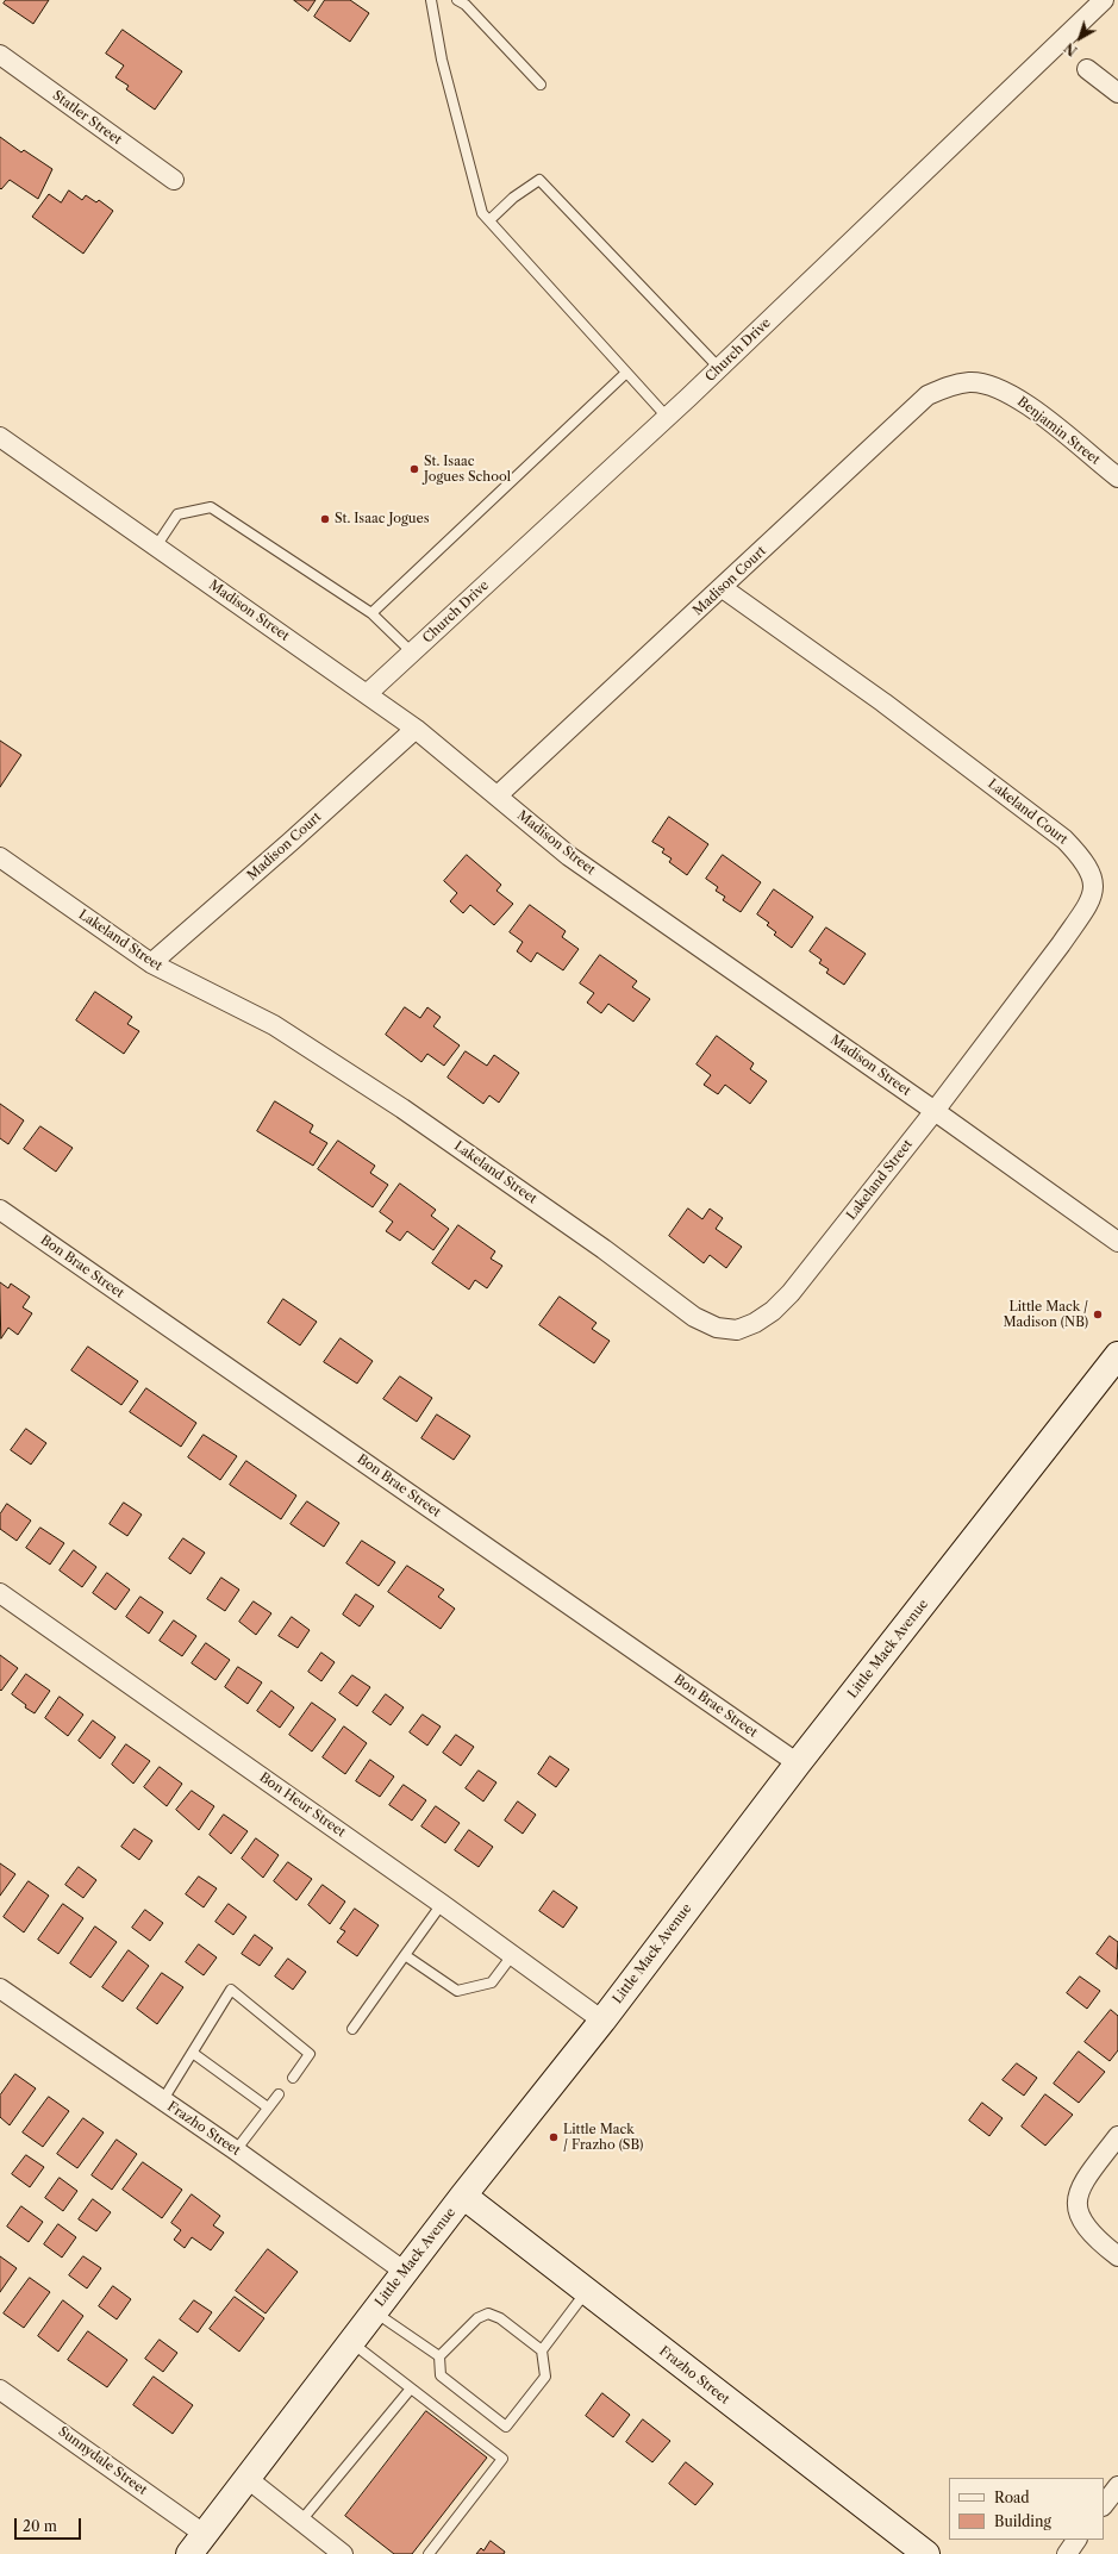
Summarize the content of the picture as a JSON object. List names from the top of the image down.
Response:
{
  "streets": {
    "main road": ["Little Mack Avenue", "Frazho Street"],
    "street": [
      "Statler Street",
      "Church Drive",
      "Benjamin Street",
      "Madison Court",
      "Madison Street",
      "Lakeland Court",
      "Lakeland Street",
      "Bon Brae Street",
      "Bon Heur Street",
      "Sunnydale Street"
    ]
  },
  "crossings": [
    ["Church Drive", "Madison Street"],
    ["Benjamin Street", "Madison Court"],
    ["Madison Court", "Madison Street"],
    ["Madison Court", "Lakeland Court"],
    ["Madison Court", "Lakeland Street"],
    ["Madison Street", "Lakeland Court"],
    ["Madison Street", "Lakeland Street"],
    ["Lakeland Court", "Lakeland Street"],
    ["Bon Brae Street", "Little Mack Avenue"],
    ["Little Mack Avenue", "Bon Heur Street"],
    ["Little Mack Avenue", "Frazho Street"],
    ["Little Mack Avenue", "Sunnydale Street"]
  ],
  "places": [
    "St. Isaac Jogues School",
    "St. Isaac Jogues",
    "Little Mack / Madison (NB)",
    "Little Mack / Frazho (SB)"
  ],
  "legend": ["Road", "Building"],
  "scale_bar": "20 m",
  "north": "bottom left"
}
